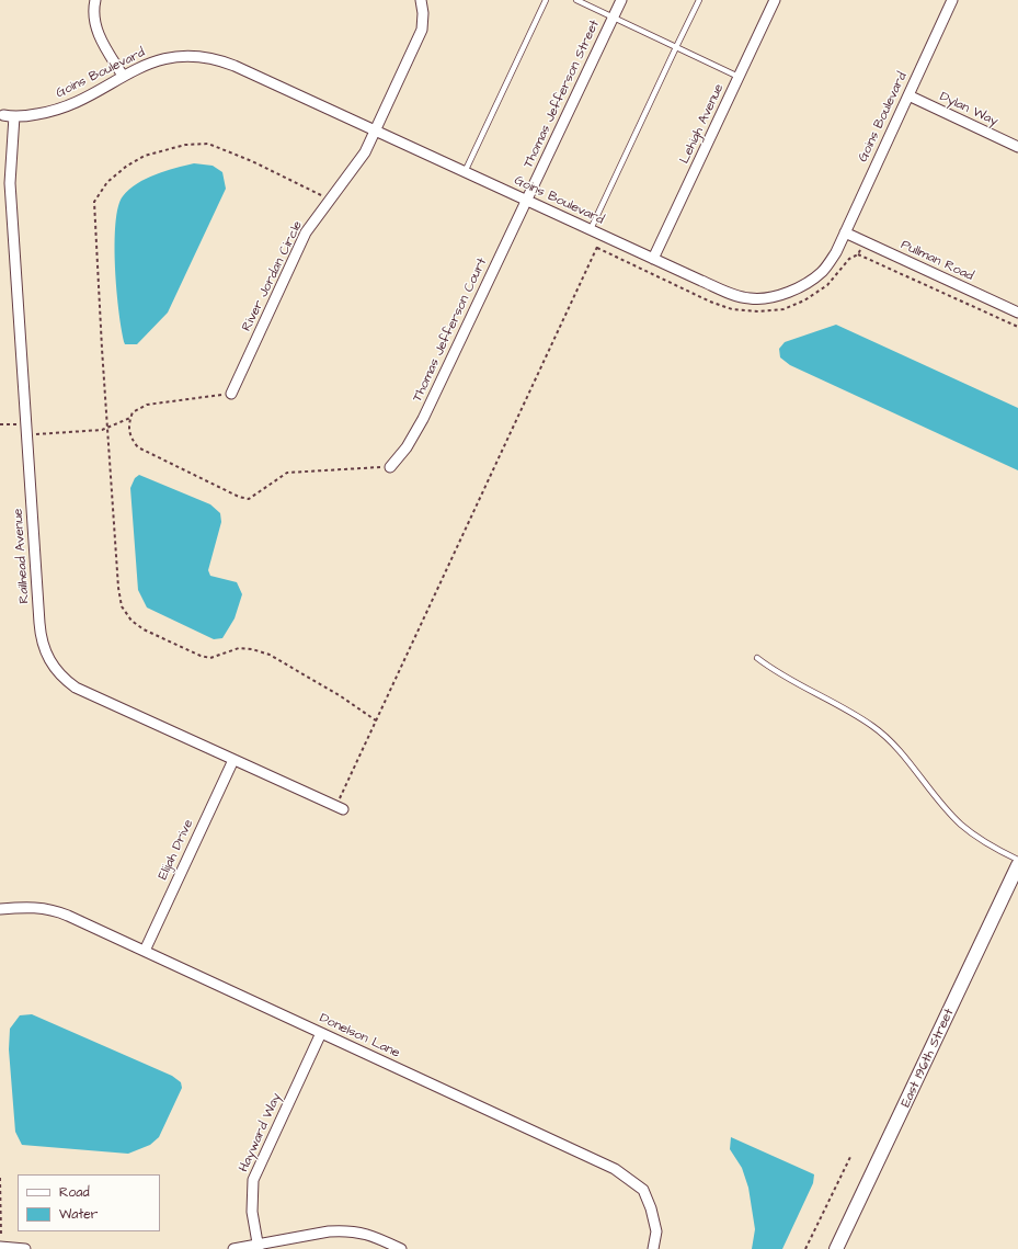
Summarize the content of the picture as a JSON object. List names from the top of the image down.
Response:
{
  "streets": {
    "street": [
      "Goins Boulevard",
      "Thomas Jefferson Street",
      "Dylan Way",
      "Lehigh Avenue",
      "Pullman Road",
      "River Jordan Circle",
      "Thomas Jefferson Court",
      "Railhead Avenue",
      "Elijah Drive",
      "Donelson Lane",
      "East 196th Street",
      "Hayward Way"
    ]
  },
  "crossings": [
    ["Goins Boulevard", "Thomas Jefferson Street"],
    ["Goins Boulevard", "Dylan Way"],
    ["Goins Boulevard", "Lehigh Avenue"],
    ["Goins Boulevard", "Pullman Road"],
    ["Goins Boulevard", "River Jordan Circle"],
    ["Goins Boulevard", "Thomas Jefferson Court"],
    ["Goins Boulevard", "Railhead Avenue"],
    ["Thomas Jefferson Street", "Thomas Jefferson Court"],
    ["Railhead Avenue", "Elijah Drive"],
    ["Elijah Drive", "Donelson Lane"],
    ["Donelson Lane", "Hayward Way"]
  ],
  "legend": ["Road", "Water"]
}
